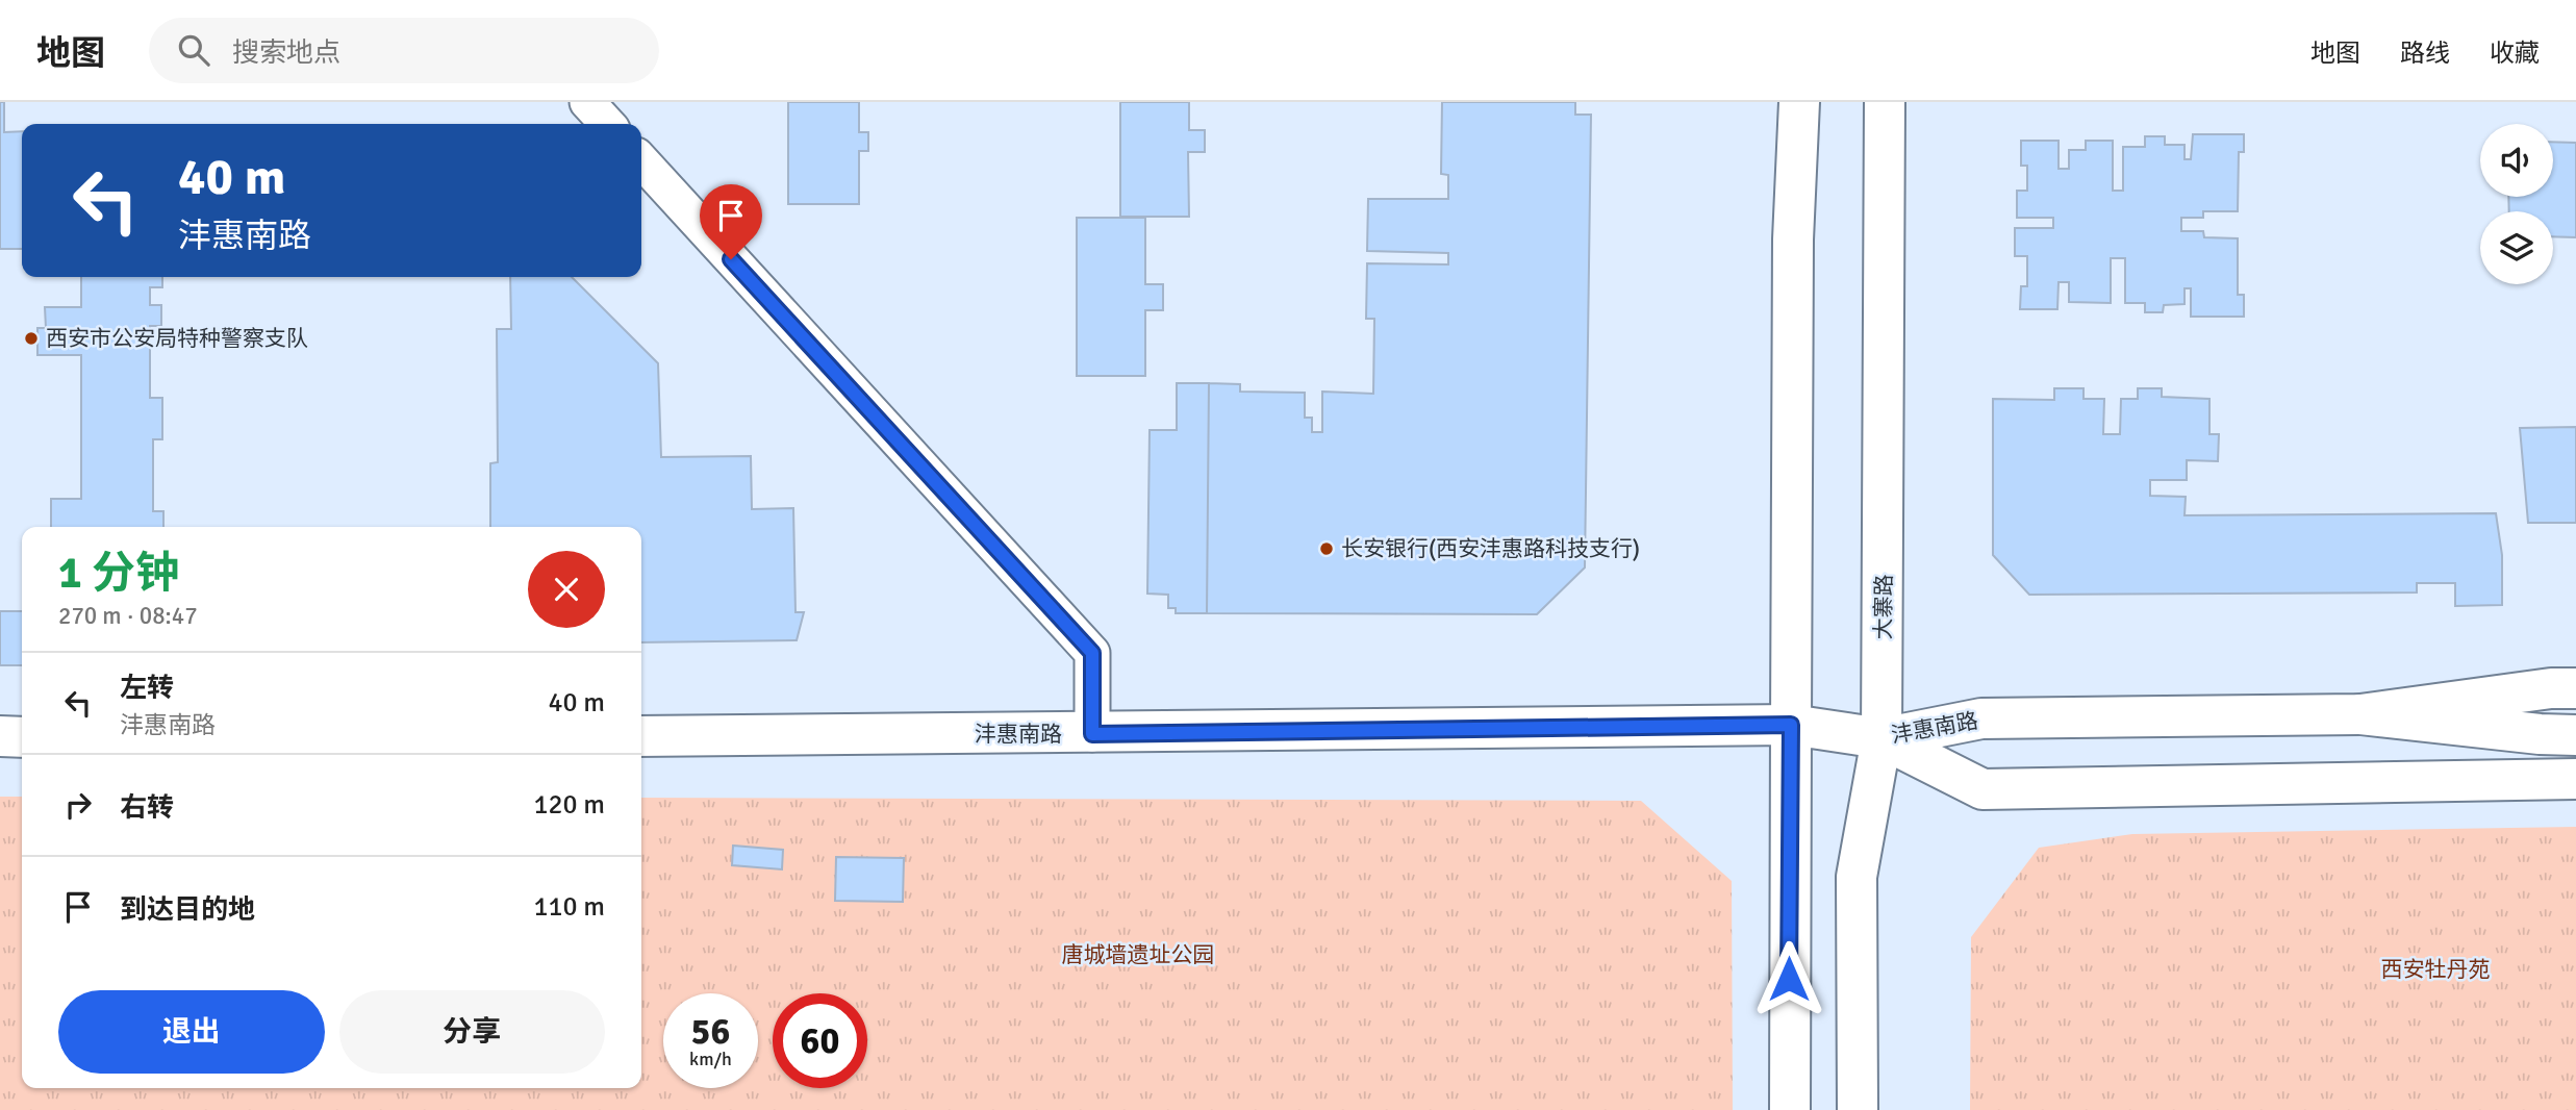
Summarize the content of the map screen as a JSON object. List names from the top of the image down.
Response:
{
  "streets": {
    "main road": ["大寨路", "沣惠南路"]
  },
  "crossings": [
    ["大寨路", "沣惠南路"]
  ],
  "parks": ["唐城墙遗址公园", "西安牡丹苑"],
  "places": ["西安市公安局特种警察支队", "长安银行(西安沣惠路科技支行)"],
  "page": {
    "header": "地图",
    "search": "搜索地点",
    "nav": ["地图", "路线", "收藏"],
    "turn": ["40 m", "沣惠南路"],
    "heading": ["1 分钟", "270 m · 08:47"],
    "list": [
      {
        "name": "左转",
        "note": "沣惠南路",
        "value": "40 m"
      },
      {
        "name": "右转",
        "value": "120 m"
      },
      {
        "name": "到达目的地",
        "value": "110 m"
      }
    ],
    "buttons": ["退出", "分享"],
    "speed": "56 km/h",
    "limit": "60"
  }
}
